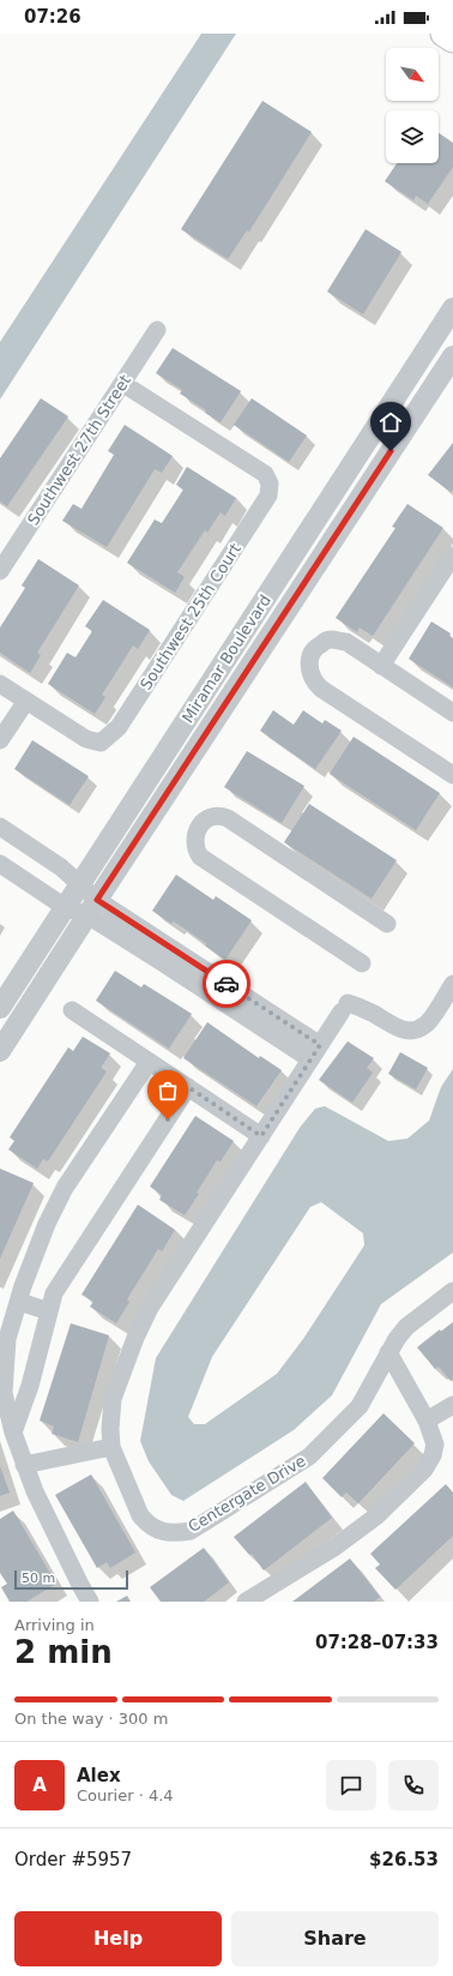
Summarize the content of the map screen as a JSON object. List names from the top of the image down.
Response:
{
  "streets": {
    "street": [
      "Southwest 27th Street",
      "Southwest 25th Court",
      "Miramar Boulevard",
      "Centergate Drive"
    ]
  },
  "crossings": [
    ["Southwest 27th Street", "Southwest 25th Court"]
  ],
  "scale_bar": "50 m",
  "north": "bottom right",
  "page": {
    "status": "07:26",
    "scale": "50 m",
    "heading": ["2 min", "Arriving in", "07:28–07:33"],
    "panel": [
      "Alex",
      "Courier · 4.4",
      "Order #5957",
      "$26.53"
    ],
    "bar": "On the way · 300 m",
    "round": "A",
    "buttons": ["Help", "Share"]
  }
}
